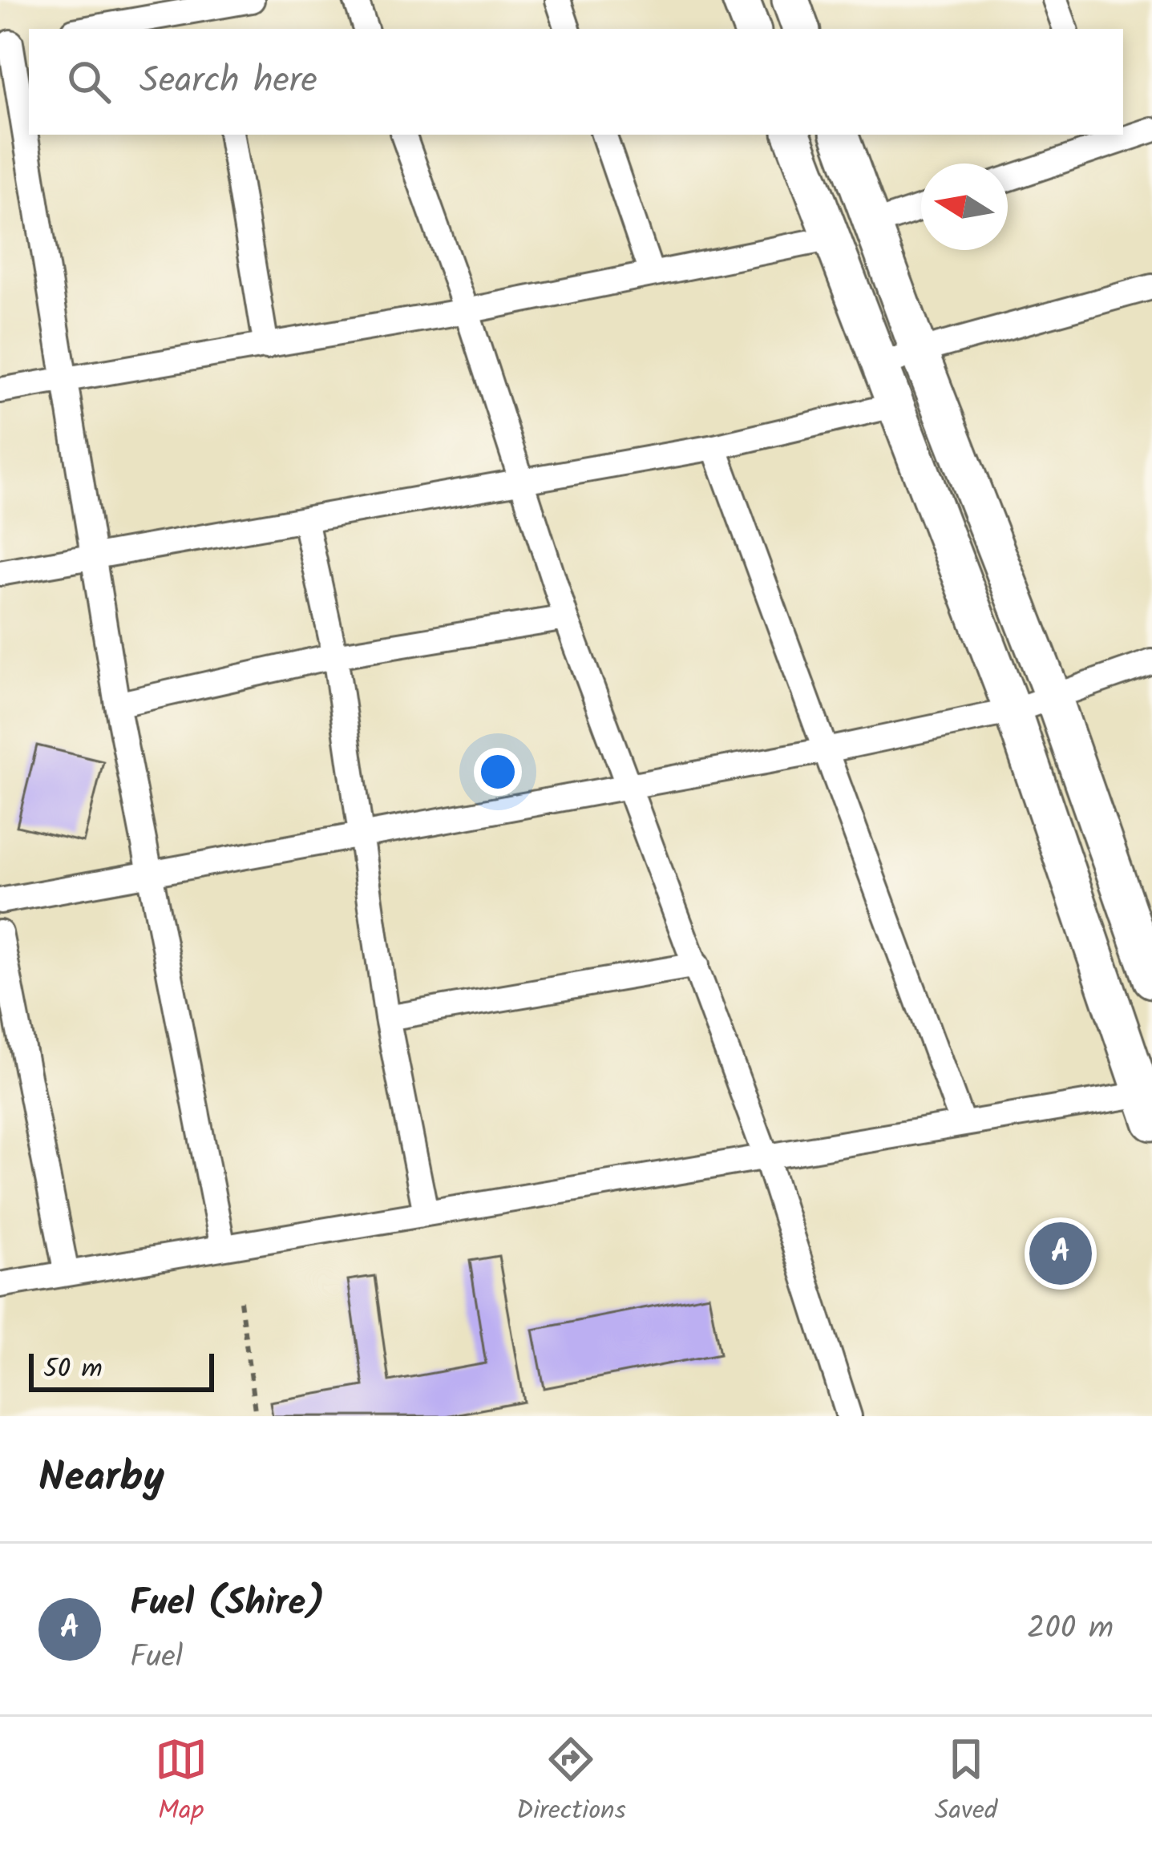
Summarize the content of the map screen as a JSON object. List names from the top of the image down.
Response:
{
  "scale_bar": "50 m",
  "north": "left",
  "page": {
    "search": "Search here",
    "pins": "A",
    "scale": "50 m",
    "heading": "Nearby",
    "list": [
      {
        "mark": "A",
        "name": "Fuel (Shire)",
        "note": "Fuel",
        "value": "200 m"
      }
    ],
    "nav": ["Map", "Directions", "Saved"]
  }
}
